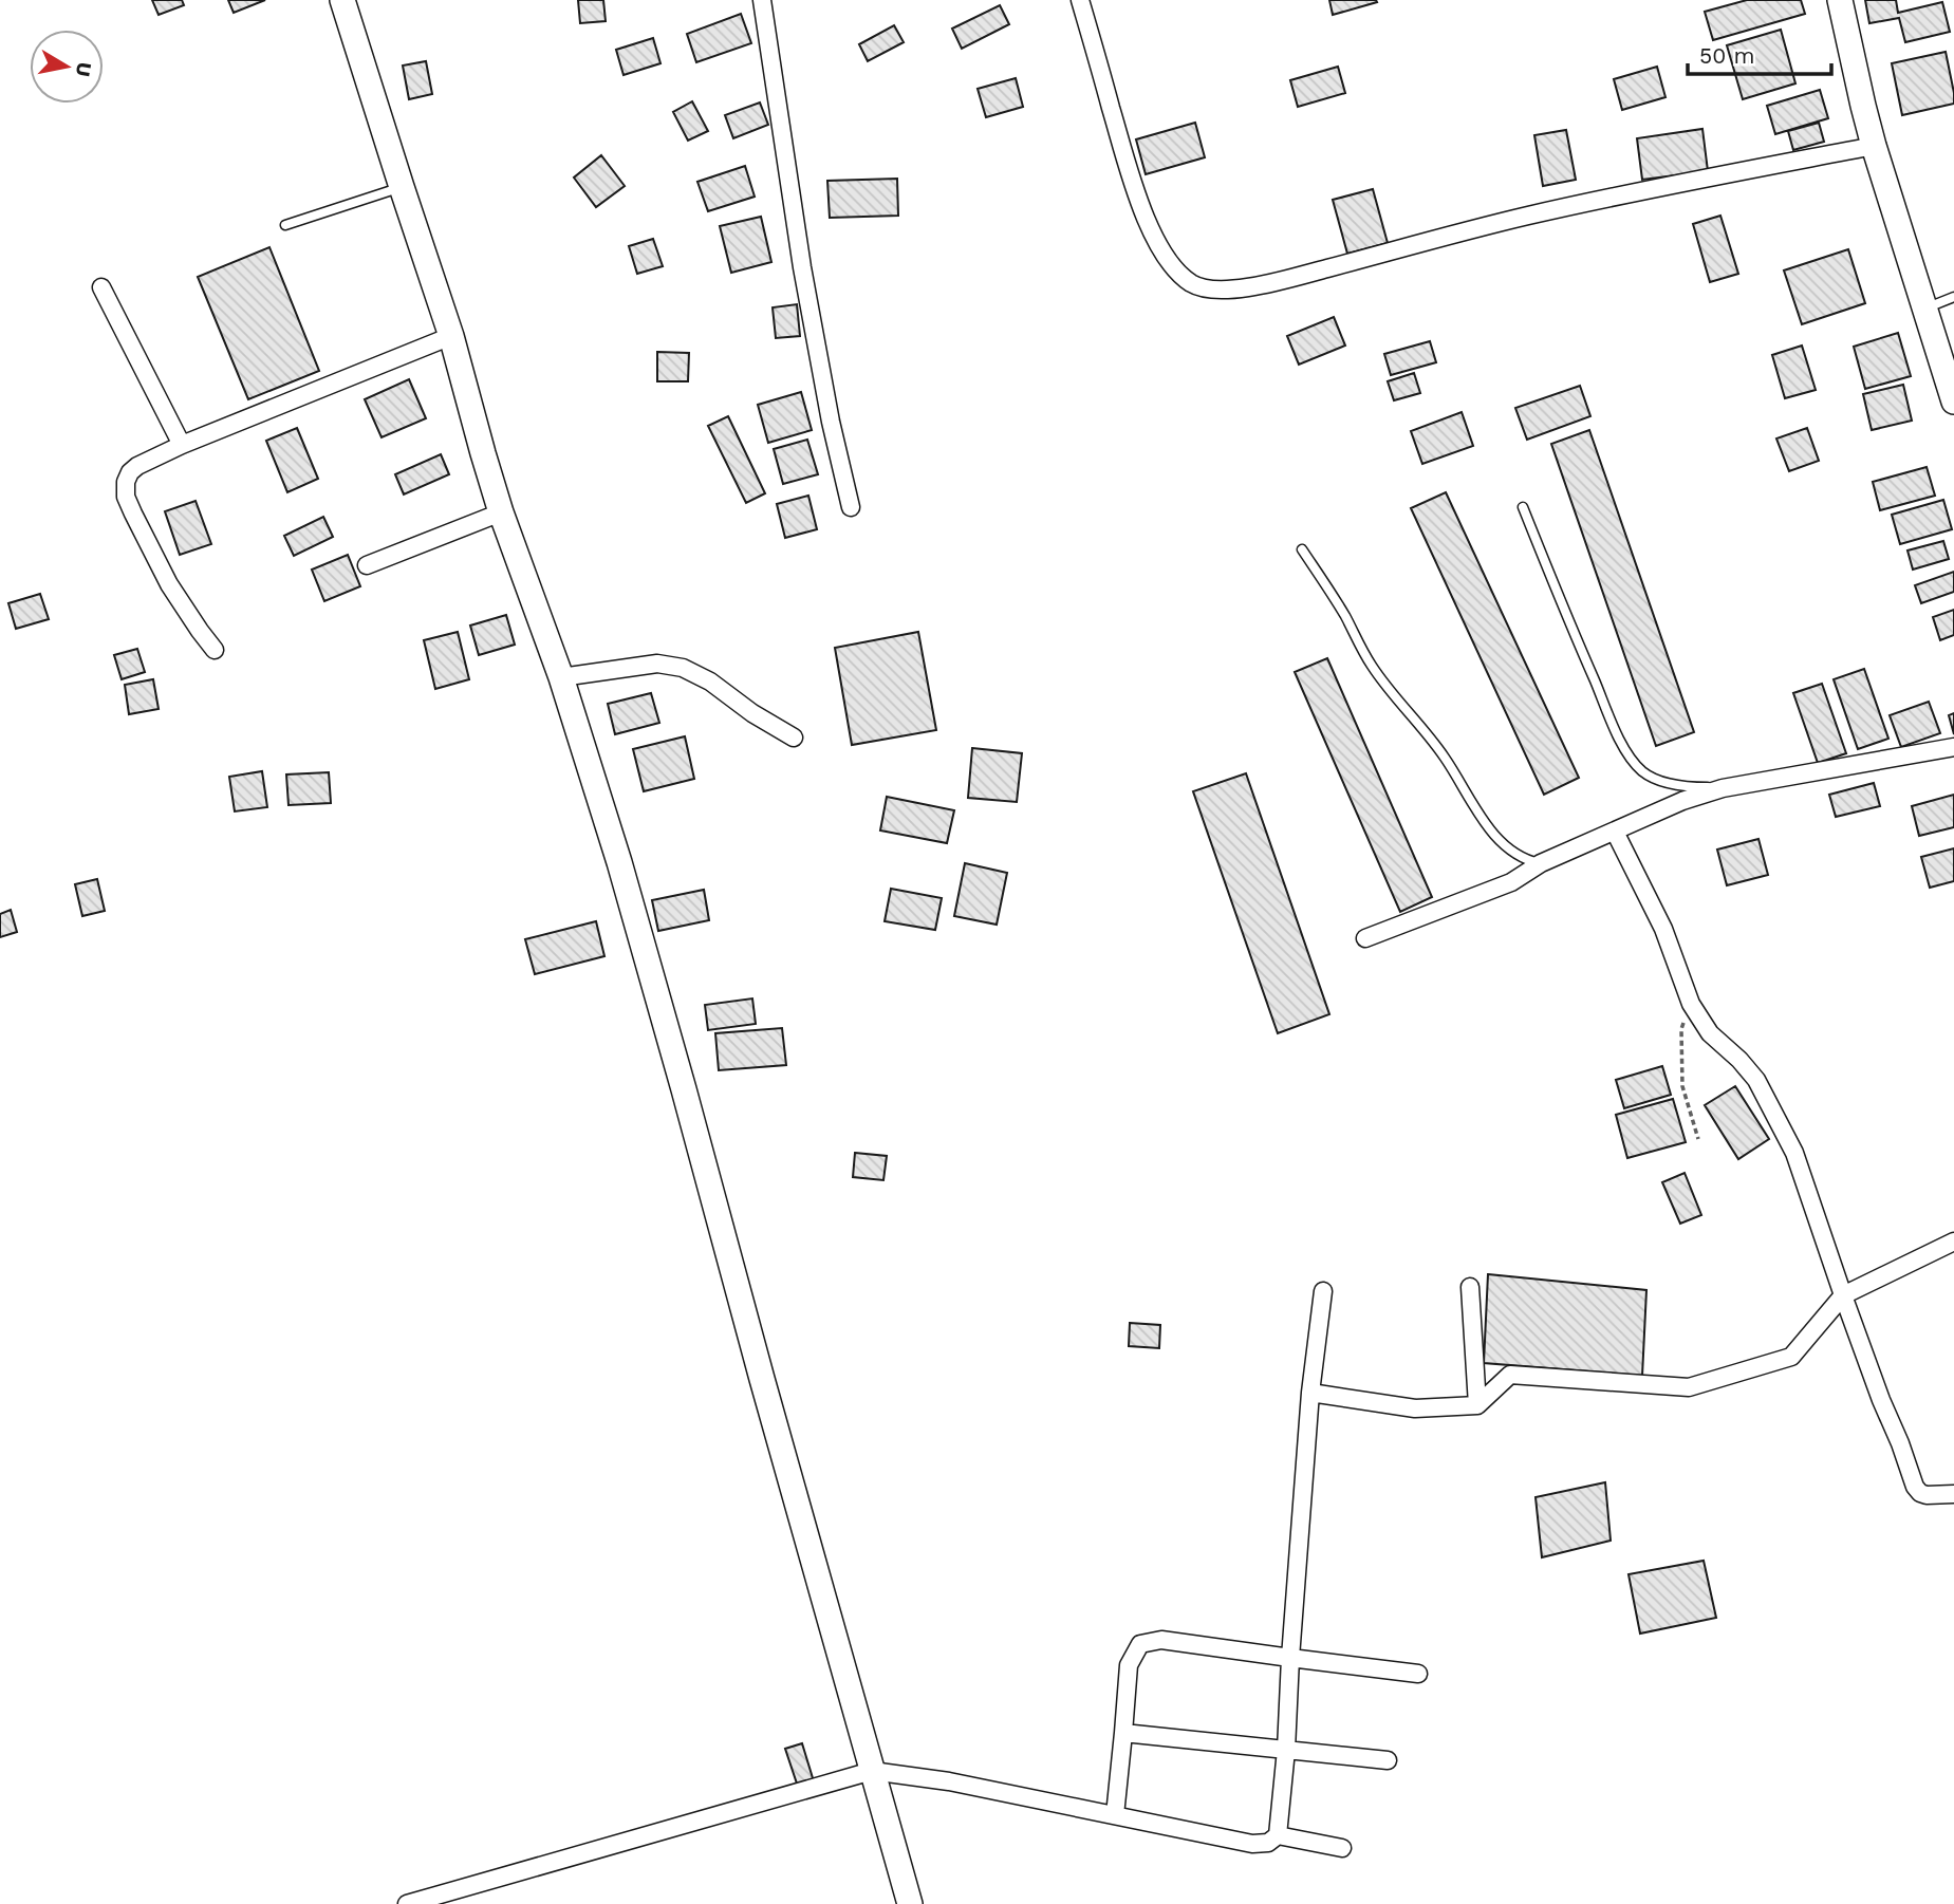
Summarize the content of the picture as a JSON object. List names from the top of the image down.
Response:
{
  "scale_bar": "50 m",
  "north": "right"
}
